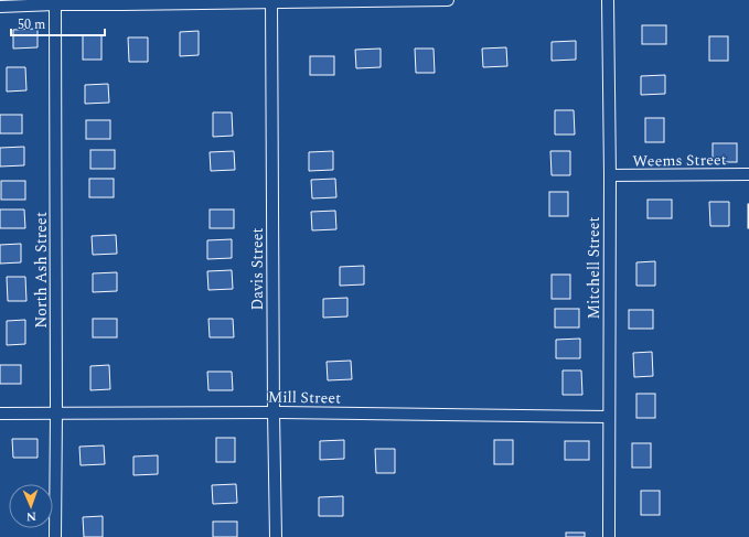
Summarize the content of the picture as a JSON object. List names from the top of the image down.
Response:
{
  "streets": {
    "street": [
      "Weems Street",
      "Mitchell Street",
      "Davis Street",
      "North Ash Street",
      "Mill Street"
    ]
  },
  "crossings": [
    ["Weems Street", "Mitchell Street"],
    ["Mitchell Street", "Mill Street"],
    ["Davis Street", "Mill Street"],
    ["North Ash Street", "Mill Street"]
  ],
  "scale_bar": "50 m",
  "north": "bottom"
}
